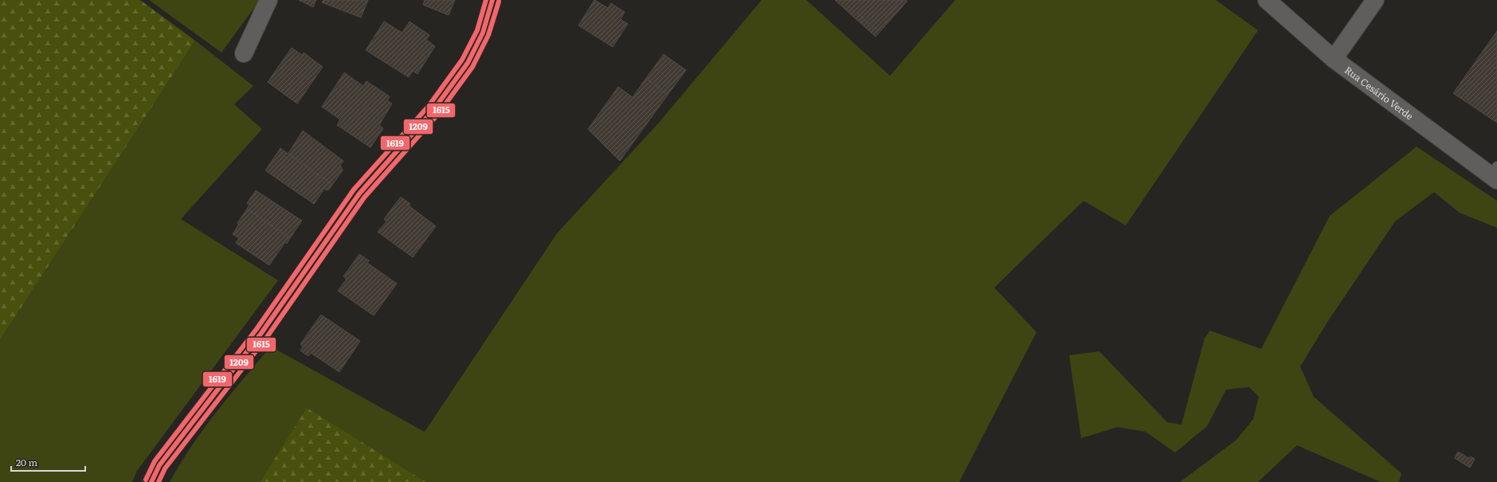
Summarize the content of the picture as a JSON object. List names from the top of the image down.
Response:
{
  "streets": {
    "street": ["Rua Cesário Verde"]
  },
  "lines": ["transit line 1209", "transit line 1619", "transit line 1615"],
  "scale_bar": "20 m"
}
